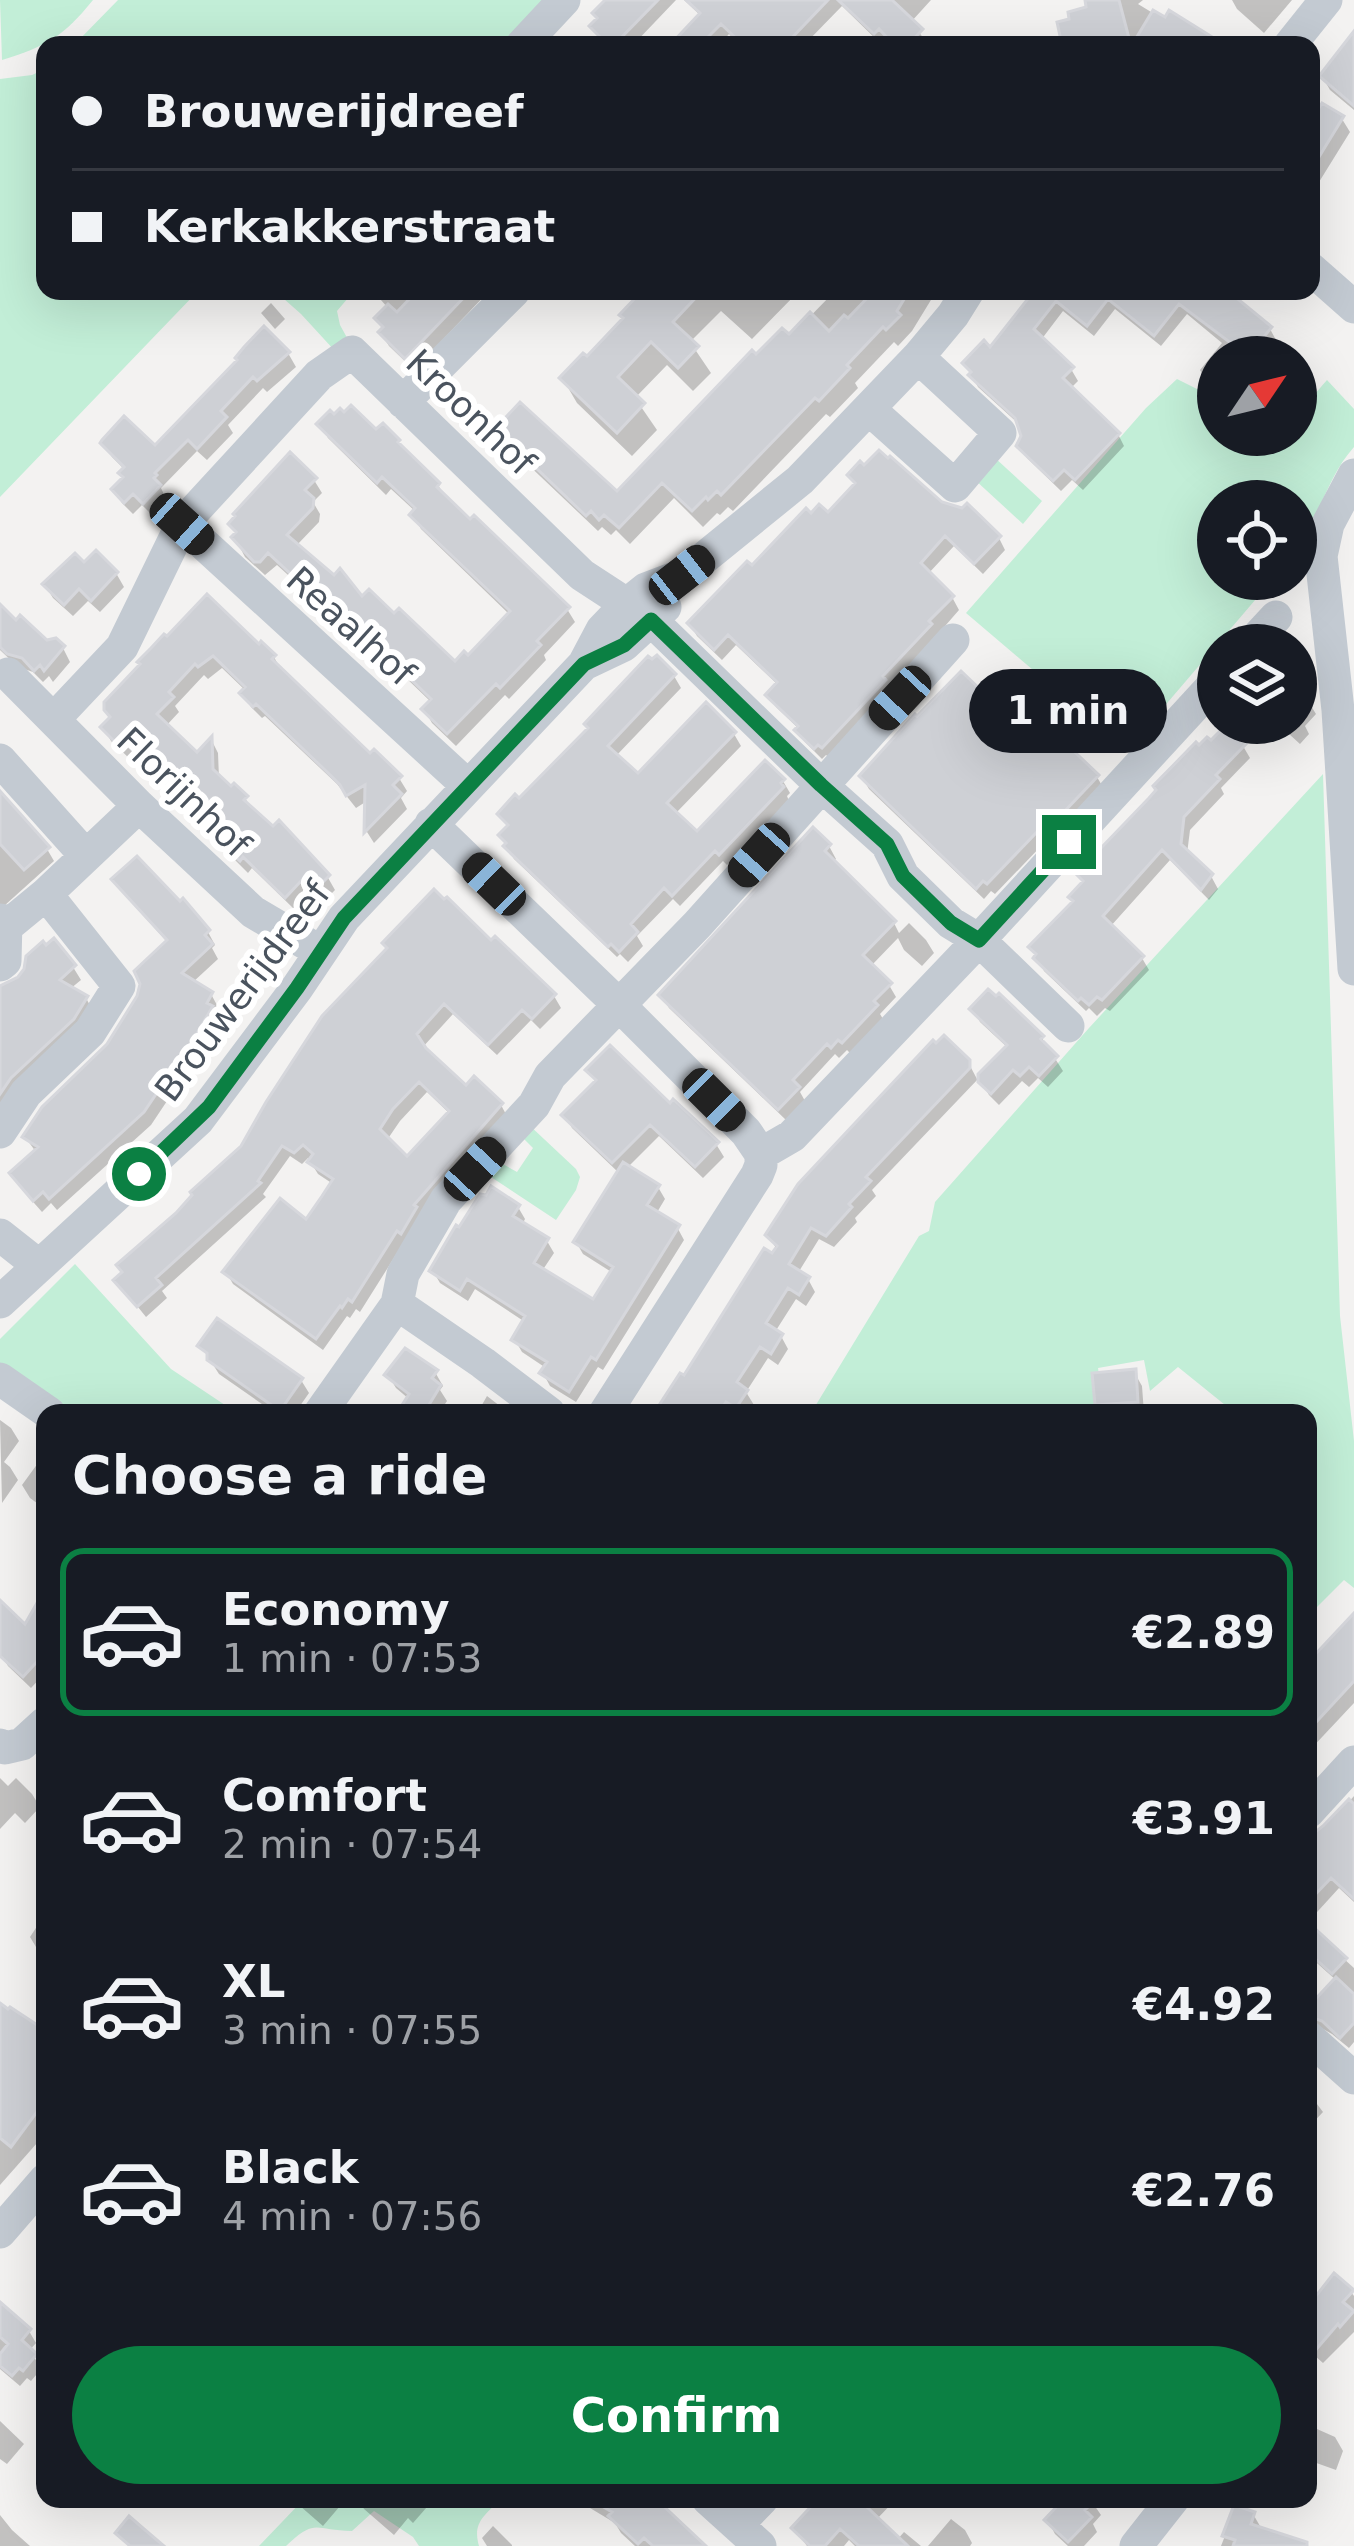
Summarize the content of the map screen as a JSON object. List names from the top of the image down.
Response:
{
  "streets": {
    "street": [
      "Kroonhof",
      "Reaalhof",
      "Florijnhof",
      "Brouwerijdreef"
    ]
  },
  "crossings": [
    ["Kroonhof", "Reaalhof"],
    ["Kroonhof", "Florijnhof"],
    ["Kroonhof", "Brouwerijdreef"],
    ["Reaalhof", "Brouwerijdreef"],
    ["Florijnhof", "Brouwerijdreef"]
  ],
  "north": "top right",
  "page": {
    "banner": ["Brouwerijdreef", "Kerkakkerstraat"],
    "bubble": "1 min",
    "heading": "Choose a ride",
    "list": [
      {
        "name": "Economy",
        "note": "1 min · 07:53",
        "value": "€2.89"
      },
      {
        "name": "Comfort",
        "note": "2 min · 07:54",
        "value": "€3.91"
      },
      {
        "name": "XL",
        "note": "3 min · 07:55",
        "value": "€4.92"
      },
      {
        "name": "Black",
        "note": "4 min · 07:56",
        "value": "€2.76"
      }
    ],
    "buttons": "Confirm"
  }
}
